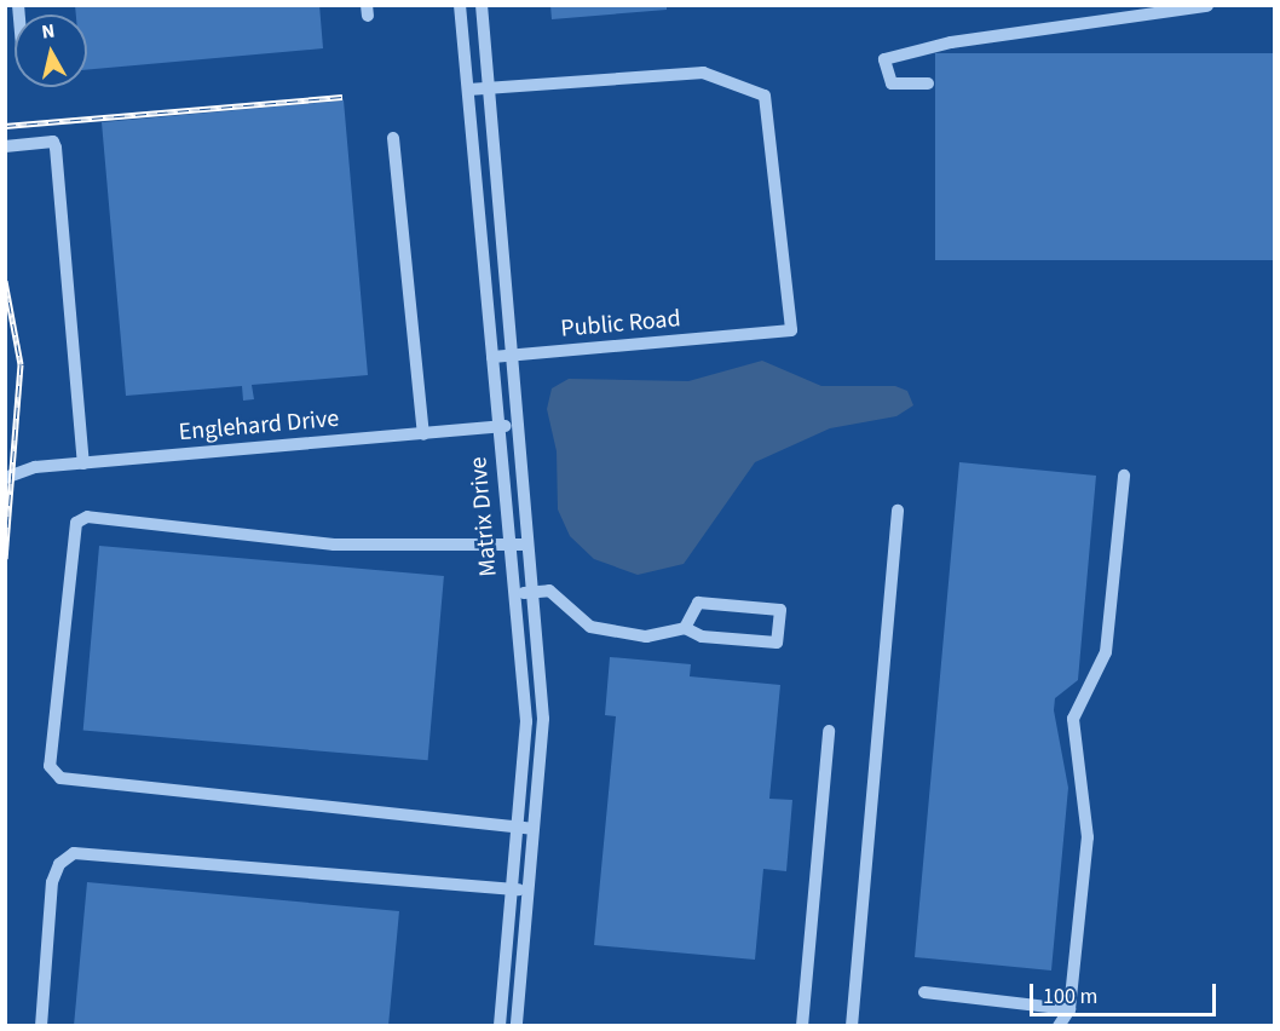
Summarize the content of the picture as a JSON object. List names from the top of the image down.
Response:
{
  "streets": {
    "street": ["Public Road", "Englehard Drive", "Matrix Drive"]
  },
  "crossings": [
    ["Public Road", "Matrix Drive"],
    ["Englehard Drive", "Matrix Drive"]
  ],
  "scale_bar": "100 m",
  "north": "top"
}
